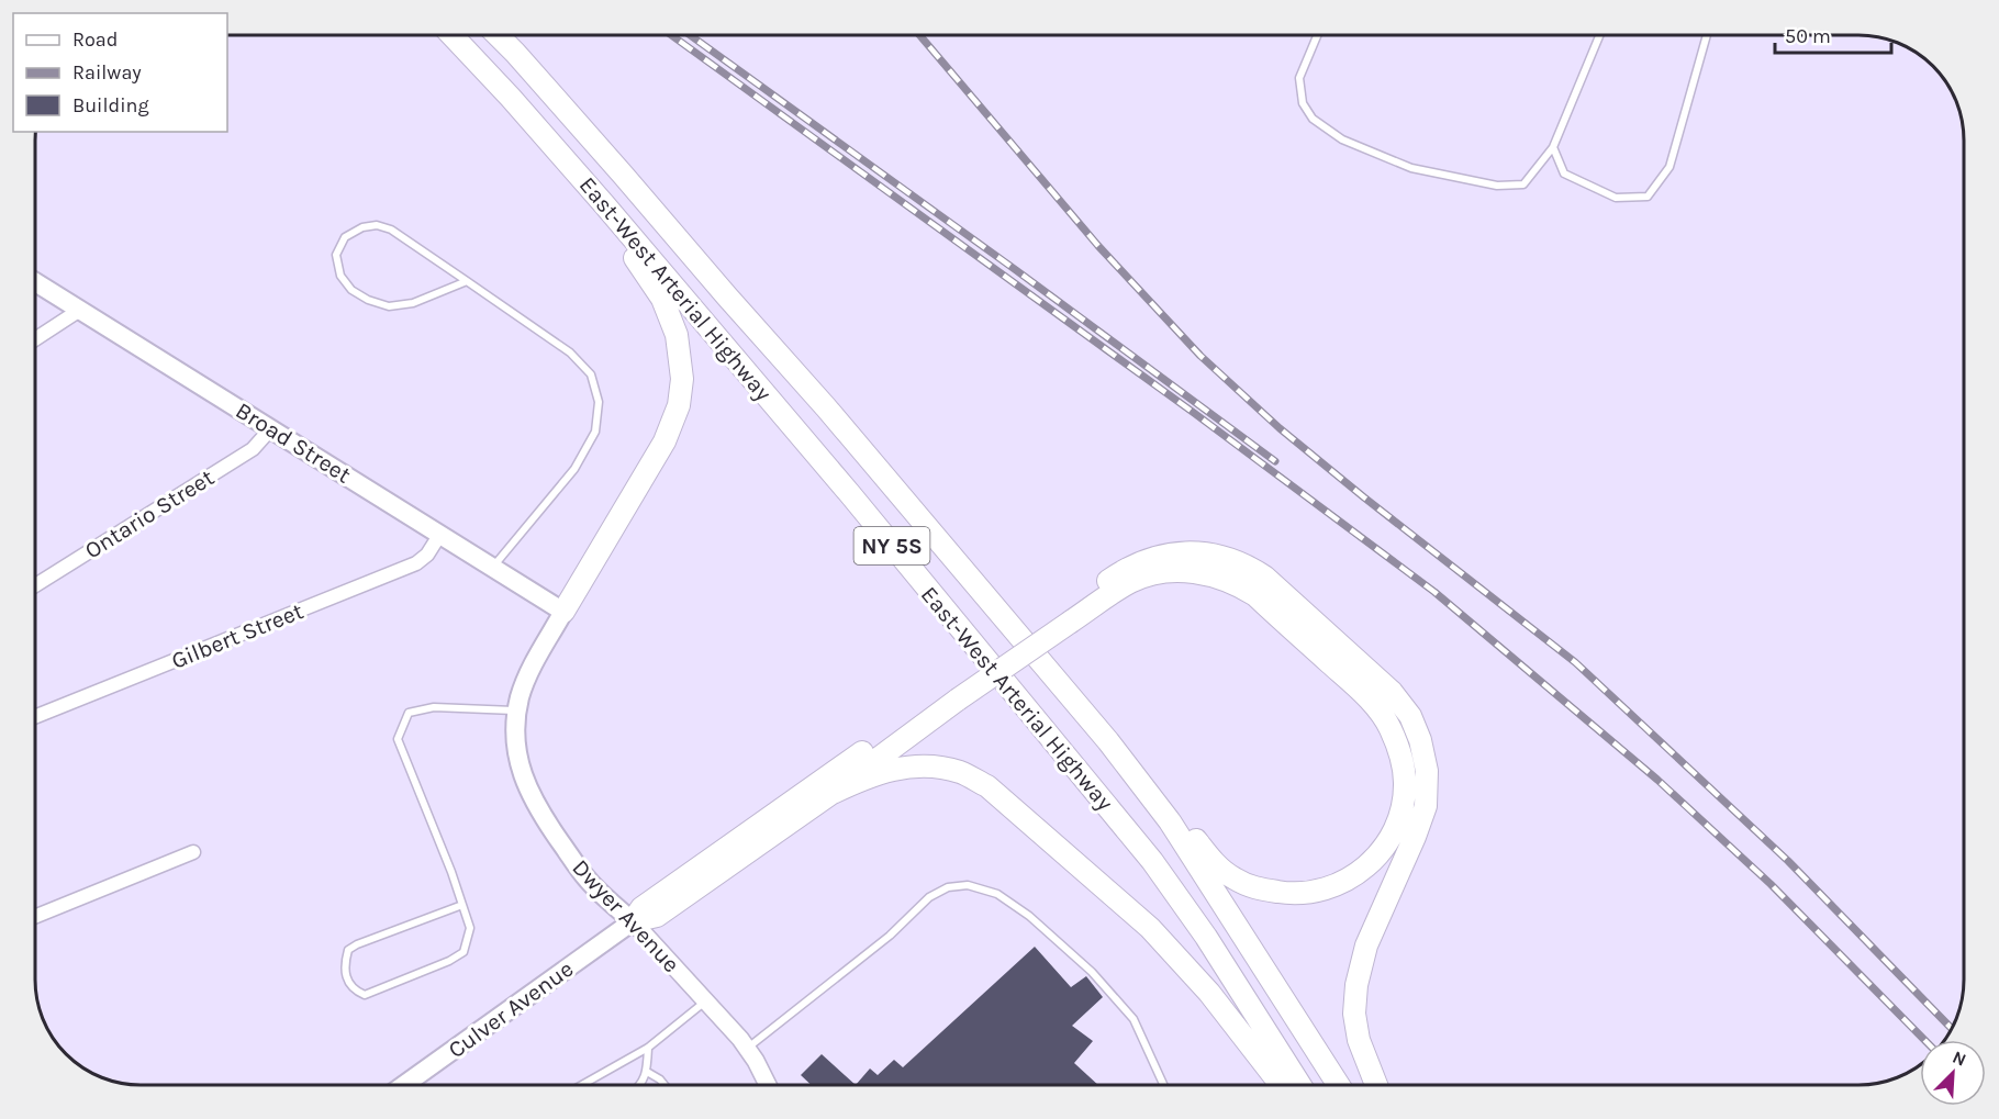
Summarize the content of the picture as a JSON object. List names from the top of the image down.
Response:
{
  "streets": {
    "main road": [
      "East-West Arterial Highway",
      "Broad Street",
      "NY 5S",
      "Dwyer Avenue",
      "Culver Avenue"
    ],
    "street": ["Ontario Street", "Gilbert Street"]
  },
  "crossings": [
    ["Broad Street", "Ontario Street"],
    ["Broad Street", "Gilbert Street"],
    ["Broad Street", "Dwyer Avenue"],
    ["Dwyer Avenue", "Culver Avenue"]
  ],
  "legend": ["Road", "Railway", "Building"],
  "scale_bar": "50 m",
  "north": "top right"
}
